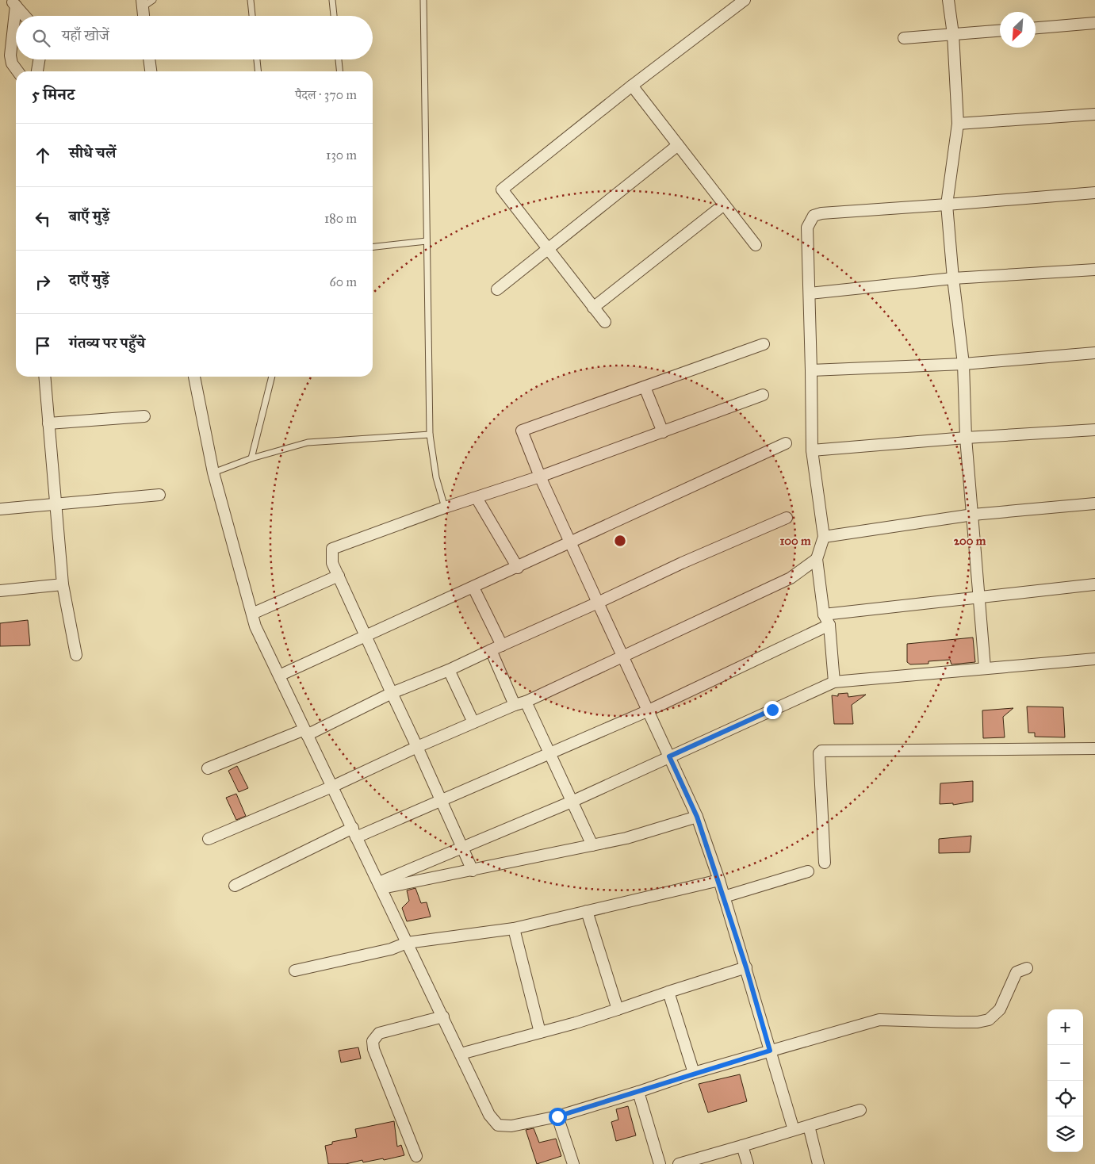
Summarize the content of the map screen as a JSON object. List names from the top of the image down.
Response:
{
  "north": "bottom left",
  "page": {
    "search": "यहाँ खोजें",
    "heading": ["5 मिनट", "पैदल · 370 m"],
    "list": [
      ["सीधे चलें", "130 m"],
      ["बाएँ मुड़ें", "180 m"],
      ["दाएँ मुड़ें", "60 m"],
      "गंतव्य पर पहुँचे"
    ],
    "map_buttons": ["+", "−"]
  },
  "rings": ["100 m", "200 m"]
}
